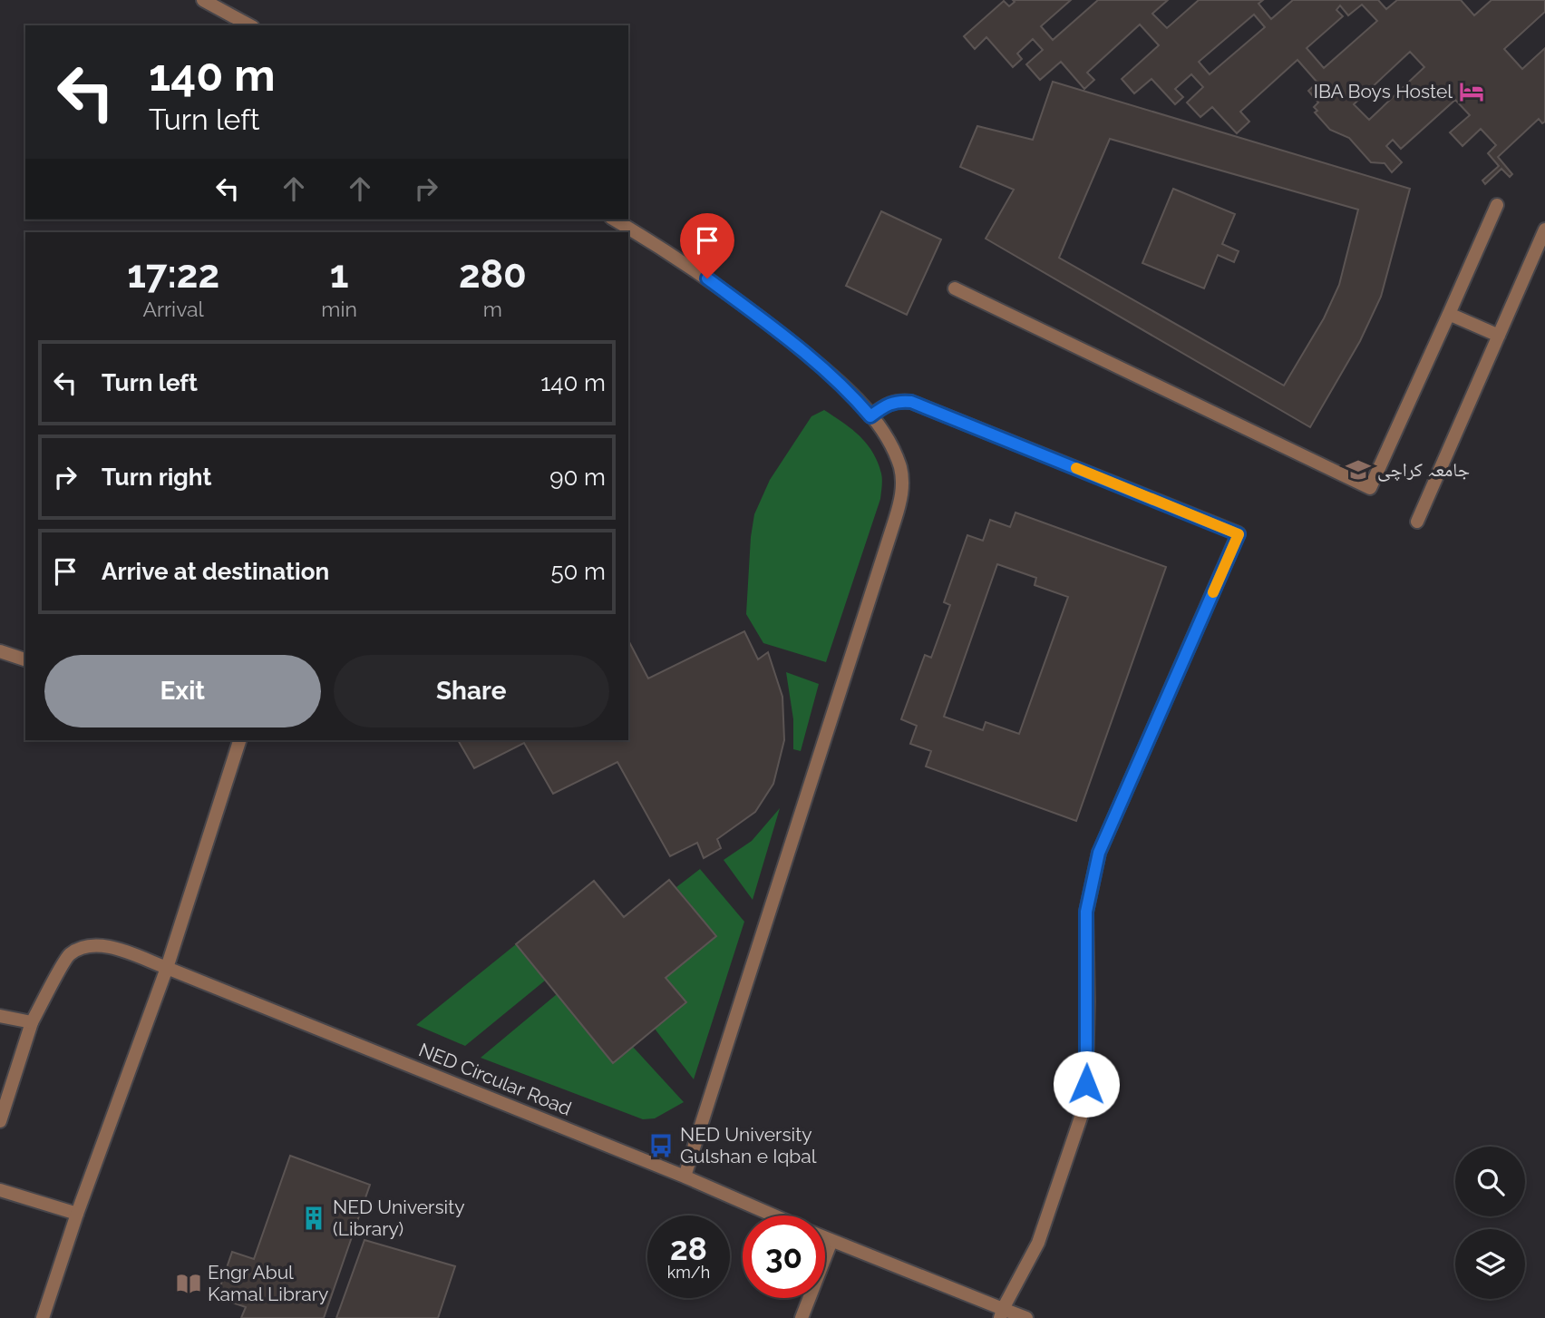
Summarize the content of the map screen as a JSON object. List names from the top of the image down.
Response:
{
  "streets": {
    "street": ["NED Circular Road"]
  },
  "places": {
    "hotel": ["IBA Boys Hostel"],
    "school or university": ["جامعہ کراچی"],
    "bus stop": ["NED University Gulshan e Iqbal"],
    "building": ["NED University (Library)"],
    "library": ["Engr Abul Kamal Library"]
  },
  "page": {
    "turn": ["140 m", "Turn left"],
    "eta": [
      "17:22",
      "Arrival",
      "1",
      "min",
      "280",
      "m"
    ],
    "list": [
      {
        "name": "Turn left",
        "value": "140 m"
      },
      {
        "name": "Turn right",
        "value": "90 m"
      },
      {
        "name": "Arrive at destination",
        "value": "50 m"
      }
    ],
    "buttons": ["Exit", "Share"],
    "speed": "28 km/h",
    "limit": "30"
  }
}
